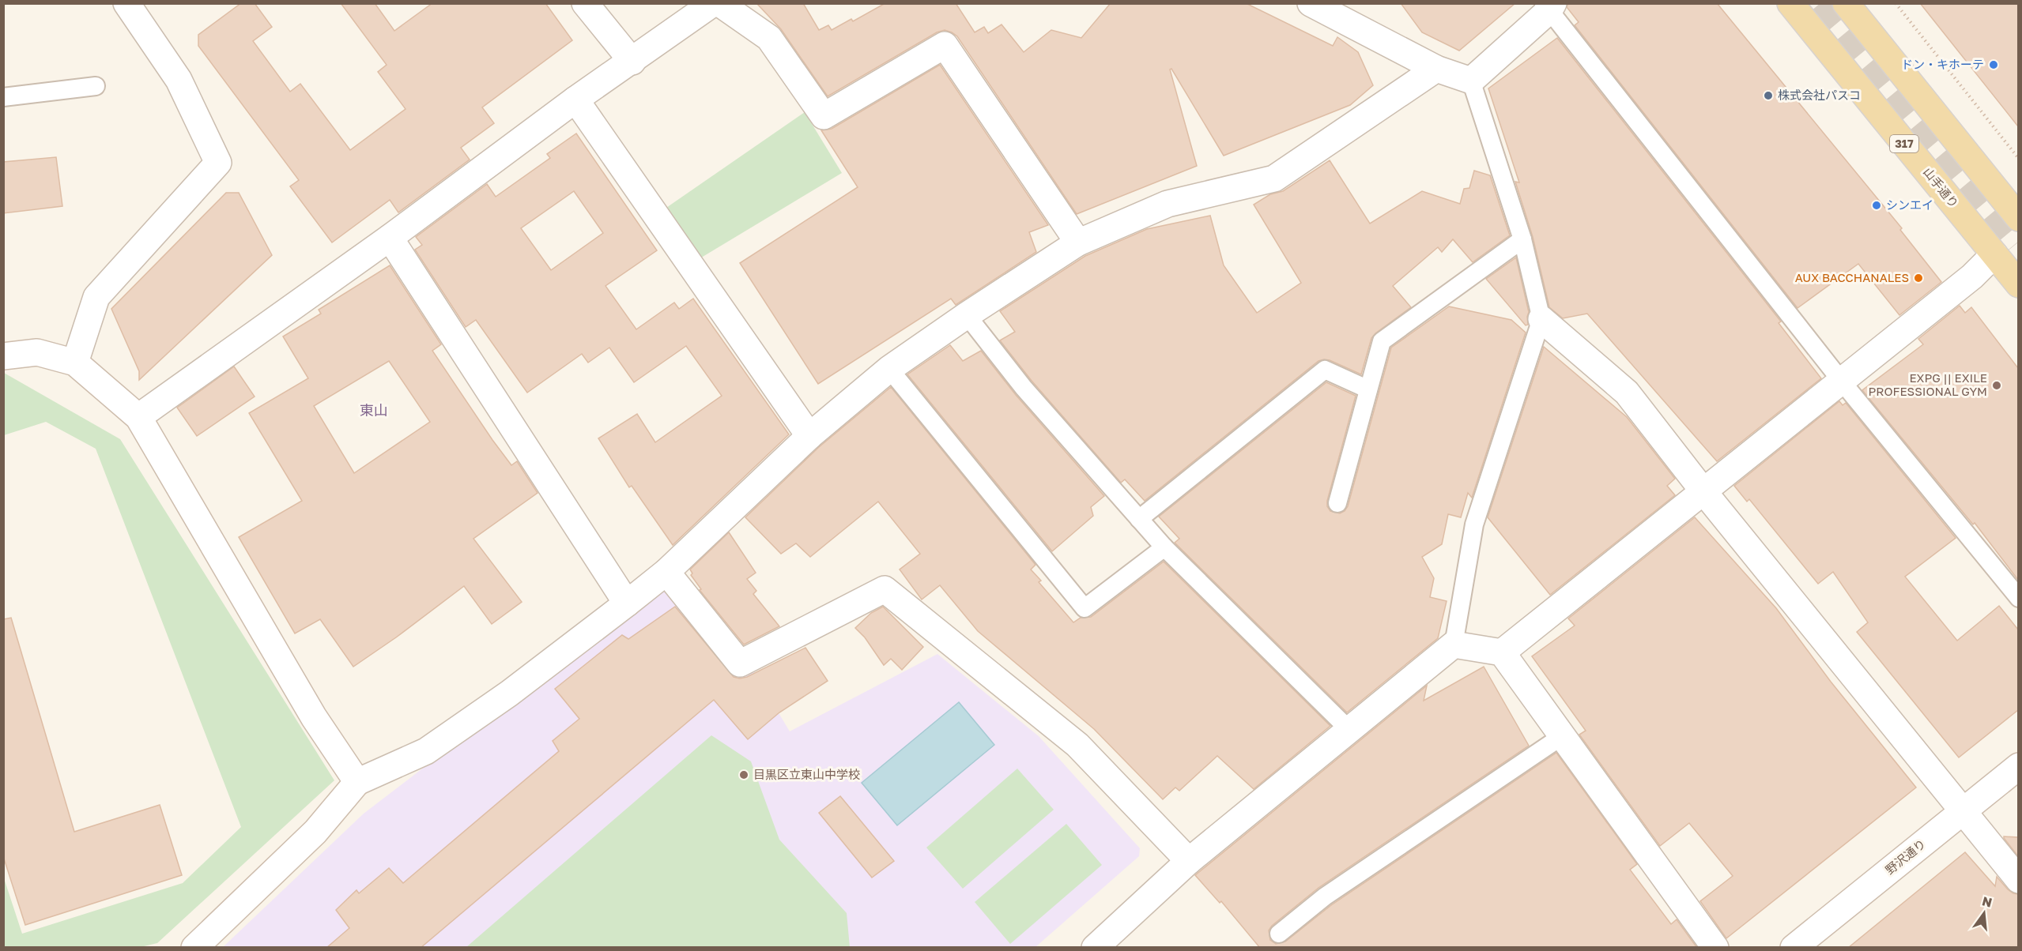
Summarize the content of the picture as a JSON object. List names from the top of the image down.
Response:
{
  "streets": {
    "main road": ["317", "山手通り"],
    "street": ["野沢通り"]
  },
  "districts": ["東山"],
  "places": [
    "ドン・キホーテ",
    "株式会社パスコ",
    "シンエイ",
    "AUX BACCHANALES",
    "EXPG || EXILE PROFESSIONAL GYM",
    "目黒区立東山中学校"
  ],
  "north": "top"
}
